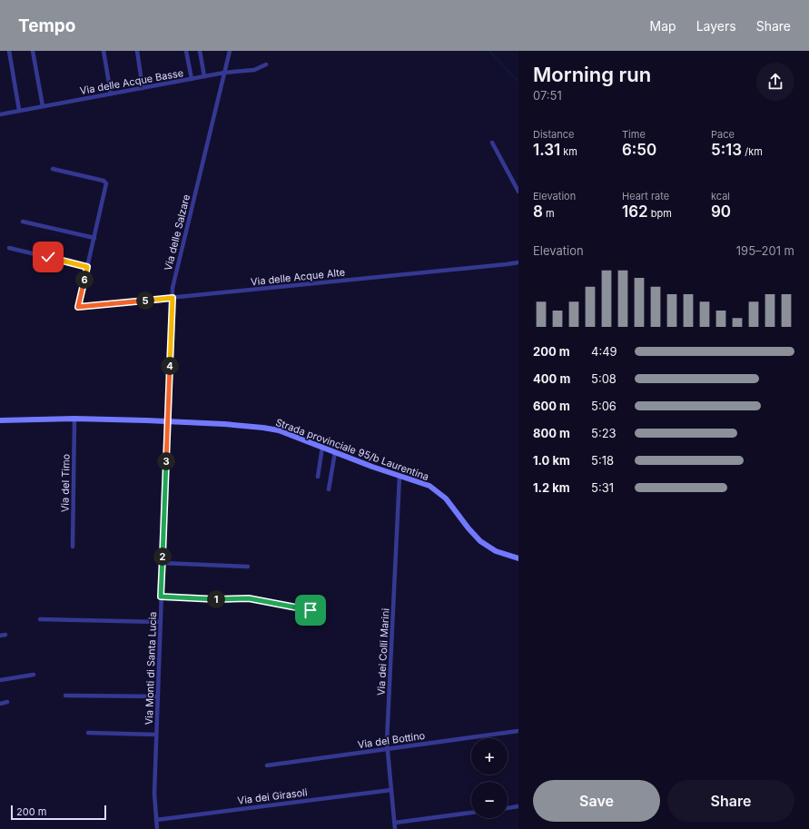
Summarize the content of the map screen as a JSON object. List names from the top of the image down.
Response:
{
  "streets": {
    "main road": ["Strada provinciale 95/b Laurentina"],
    "street": [
      "Via delle Acque Basse",
      "Via delle Salzare",
      "Via delle Acque Alte",
      "Via del Timo",
      "Via dei Colli Marini",
      "Via Monti di Santa Lucia",
      "Via del Bottino",
      "Via dei Girasoli"
    ]
  },
  "crossings": [
    ["Via delle Acque Basse", "Via delle Salzare"],
    ["Via delle Salzare", "Via delle Acque Alte"],
    ["Via delle Salzare", "Strada provinciale 95/b Laurentina"],
    ["Via delle Salzare", "Via Monti di Santa Lucia"],
    ["Strada provinciale 95/b Laurentina", "Via del Timo"],
    ["Strada provinciale 95/b Laurentina", "Via dei Colli Marini"],
    ["Strada provinciale 95/b Laurentina", "Via Monti di Santa Lucia"],
    ["Via dei Colli Marini", "Via del Bottino"],
    ["Via dei Colli Marini", "Via dei Girasoli"],
    ["Via Monti di Santa Lucia", "Via dei Girasoli"]
  ],
  "scale_bar": "200 m",
  "page": {
    "header": "Tempo",
    "nav": ["Map", "Layers", "Share"],
    "heading": ["Morning run", "07:51"],
    "stats": [
      ["Distance", "1.31 km"],
      ["Time", "6:50"],
      ["Pace", "5:13 /km"],
      ["Elevation", "8 m"],
      ["Heart rate", "162 bpm"],
      ["kcal", "90"]
    ],
    "chart": ["Elevation", "195–201 m"],
    "pins": [
      "6",
      "5",
      "4",
      "3",
      "2",
      "1"
    ],
    "list": [
      {
        "name": "200 m",
        "note": "4:49"
      },
      {
        "name": "400 m",
        "note": "5:08"
      },
      {
        "name": "600 m",
        "note": "5:06"
      },
      {
        "name": "800 m",
        "note": "5:23"
      },
      {
        "name": "1.0 km",
        "note": "5:18"
      },
      {
        "name": "1.2 km",
        "note": "5:31"
      }
    ],
    "map_buttons": ["+", "−"],
    "buttons": ["Save", "Share"],
    "scale": "200 m"
  }
}
